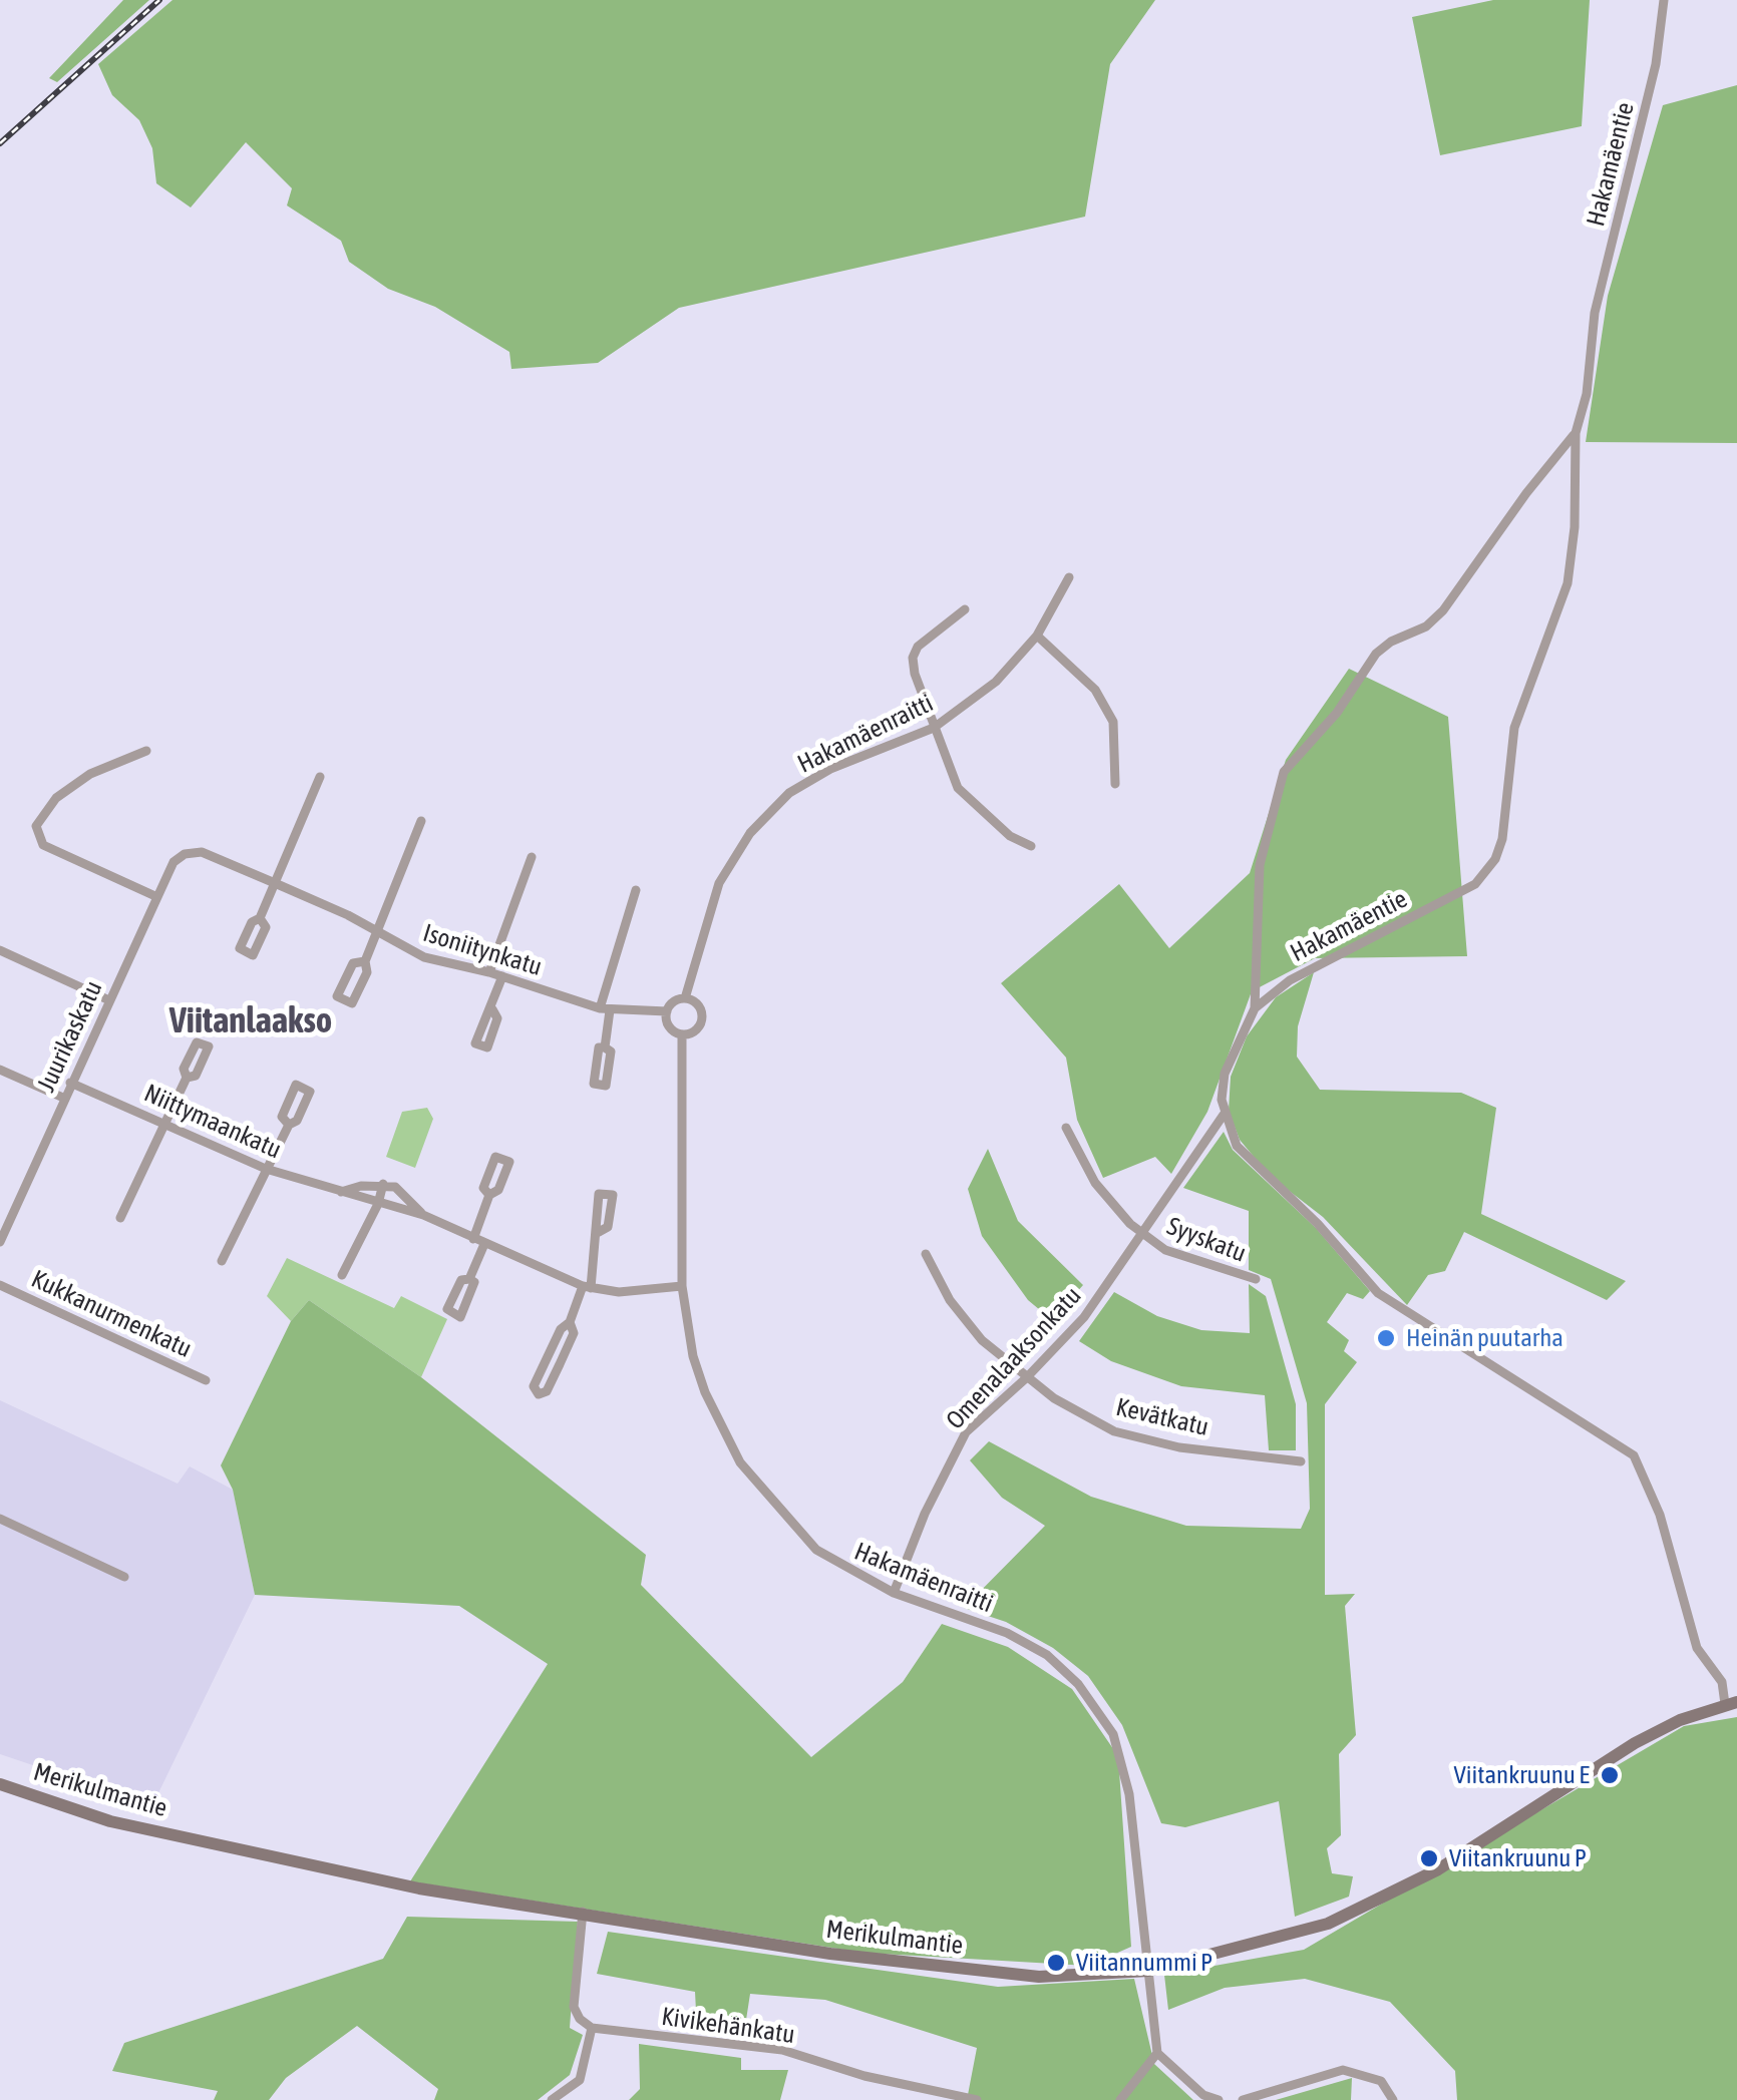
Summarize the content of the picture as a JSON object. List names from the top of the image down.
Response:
{
  "streets": {
    "street": [
      "Hakamäentie",
      "Hakamäenraitti",
      "Isoniitynkatu",
      "Juurikaskatu",
      "Niittymaankatu",
      "Syyskatu",
      "Kukkanurmenkatu",
      "Omenalaaksonkatu",
      "Kevätkatu",
      "Merikulmantie",
      "Kivikehänkatu"
    ]
  },
  "crossings": [
    ["Hakamäentie", "Omenalaaksonkatu"],
    ["Hakamäenraitti", "Isoniitynkatu"],
    ["Hakamäenraitti", "Niittymaankatu"],
    ["Hakamäenraitti", "Omenalaaksonkatu"],
    ["Hakamäenraitti", "Merikulmantie"],
    ["Isoniitynkatu", "Juurikaskatu"],
    ["Juurikaskatu", "Niittymaankatu"],
    ["Syyskatu", "Omenalaaksonkatu"],
    ["Omenalaaksonkatu", "Kevätkatu"]
  ],
  "districts": ["Viitanlaakso"],
  "places": [
    "Heinän puutarha",
    "Viitankruunu E",
    "Viitankruunu P",
    "Viitannummi P"
  ]
}
